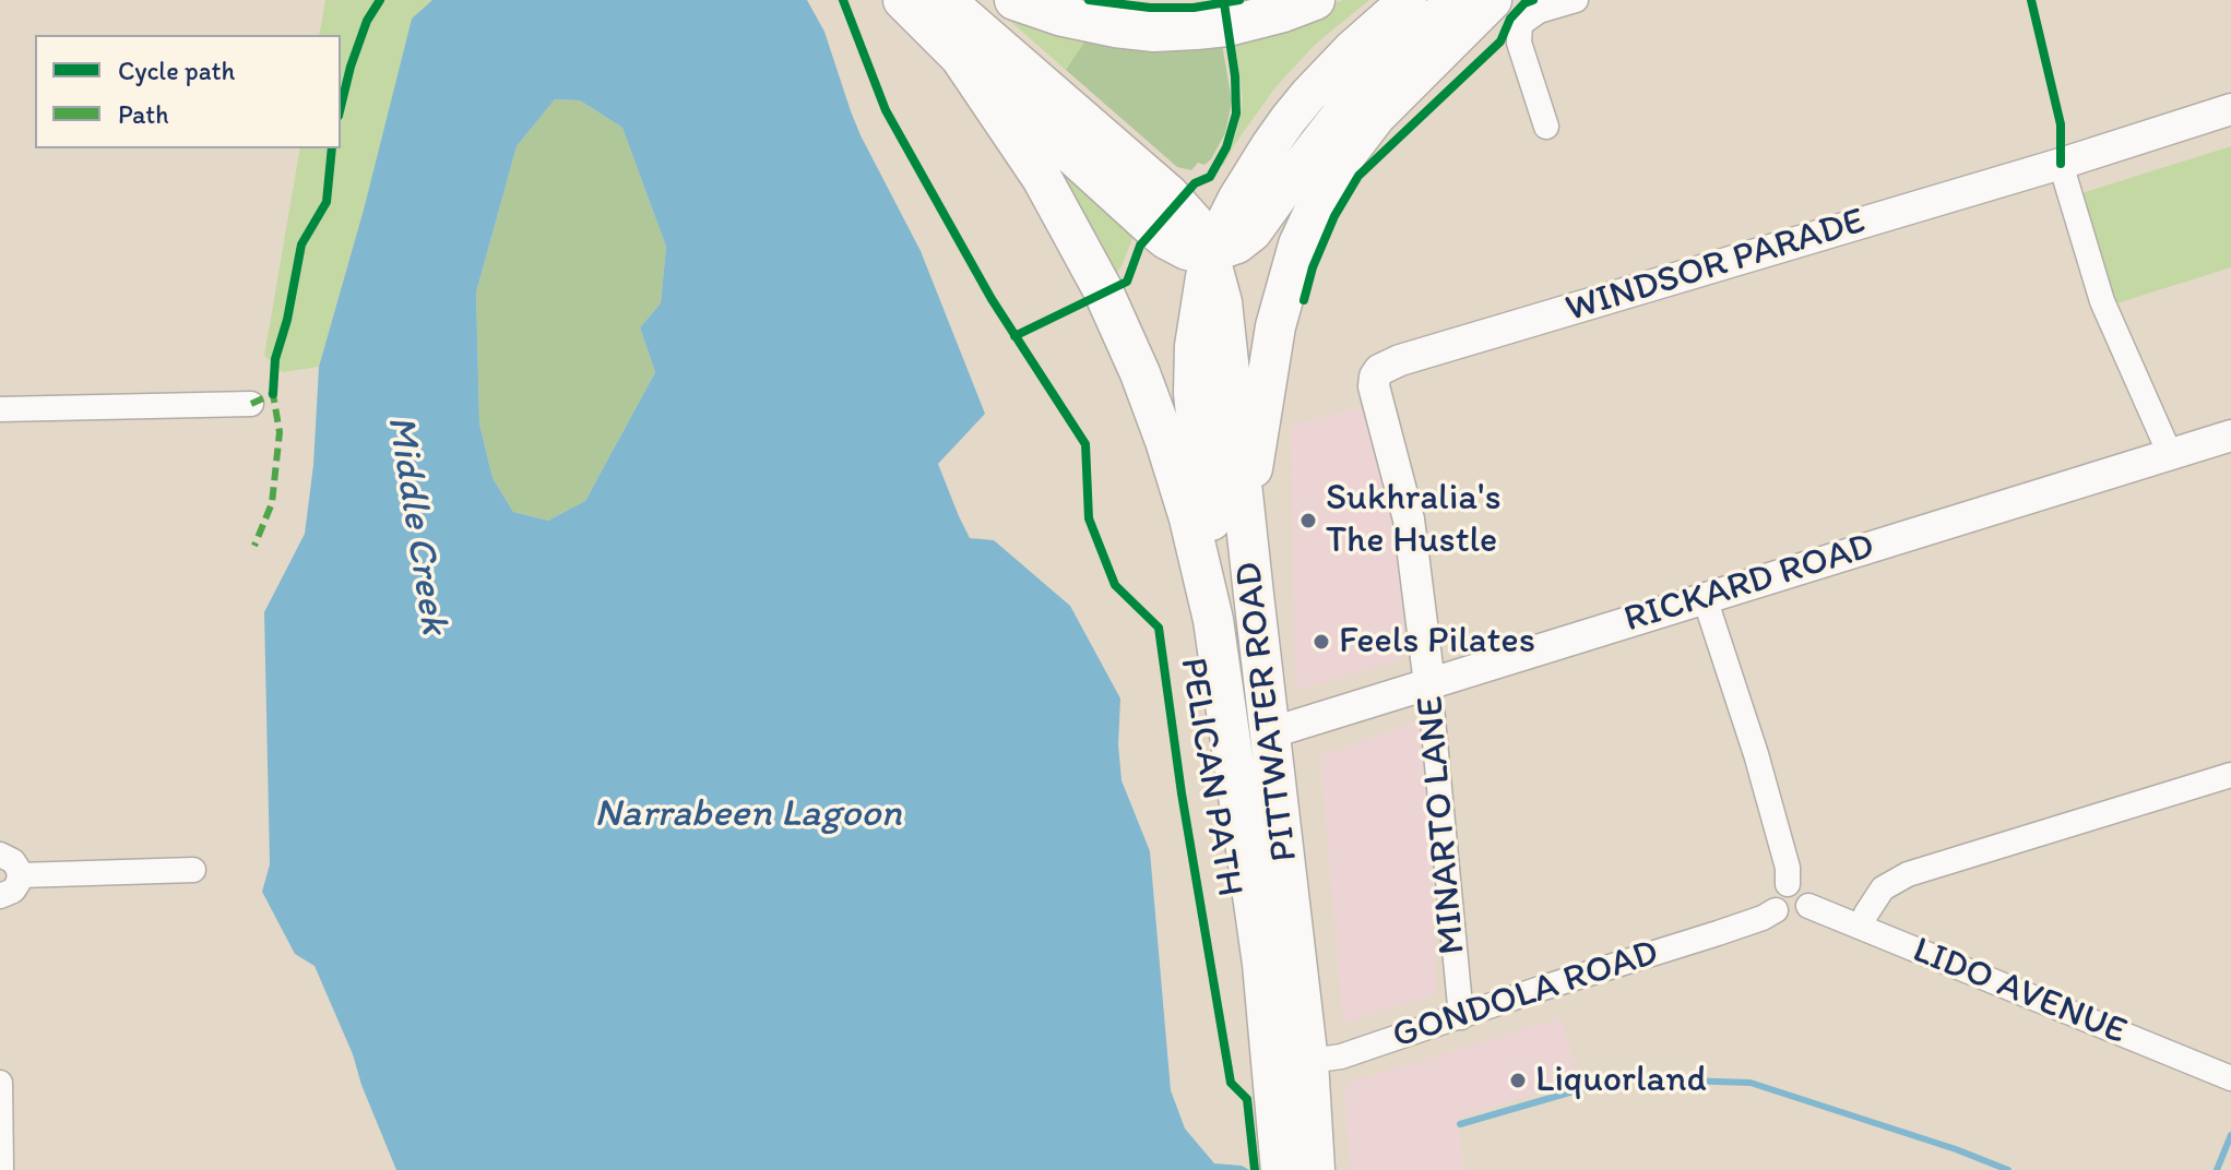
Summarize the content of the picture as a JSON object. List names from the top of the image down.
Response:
{
  "streets": {
    "highway": ["PITTWATER ROAD"],
    "street": [
      "WINDSOR PARADE",
      "RICKARD ROAD",
      "MINARTO LANE",
      "LIDO AVENUE",
      "GONDOLA ROAD"
    ],
    "cycle path": ["PELICAN PATH"]
  },
  "crossings": [
    ["WINDSOR PARADE", "MINARTO LANE"],
    ["RICKARD ROAD", "PITTWATER ROAD"],
    ["RICKARD ROAD", "MINARTO LANE"],
    ["PITTWATER ROAD", "GONDOLA ROAD"],
    ["MINARTO LANE", "GONDOLA ROAD"],
    ["LIDO AVENUE", "GONDOLA ROAD"]
  ],
  "water": ["Middle Creek", "Narrabeen Lagoon"],
  "places": ["Sukhralia's The Hustle", "Feels Pilates", "Liquorland"],
  "legend": ["Cycle path", "Path"]
}
